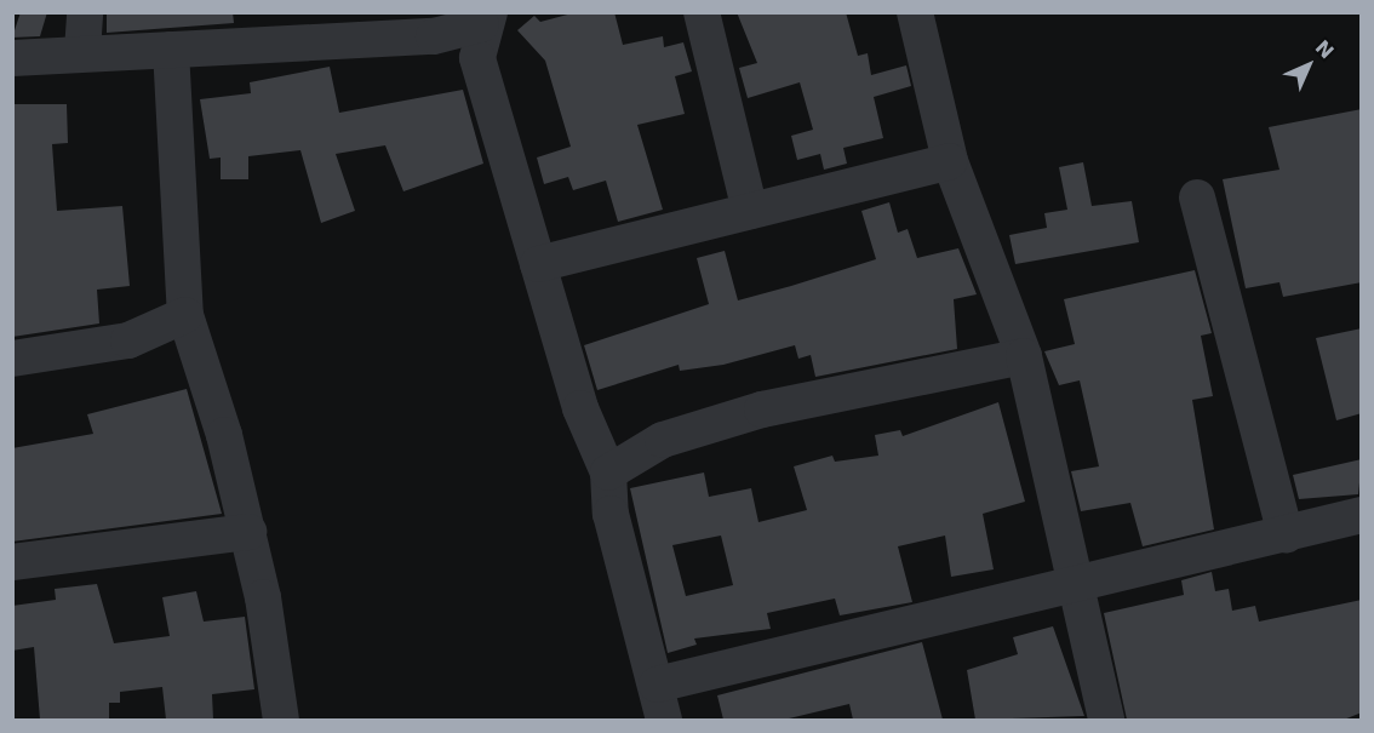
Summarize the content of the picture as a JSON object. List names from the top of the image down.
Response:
{
  "north": "top right"
}
